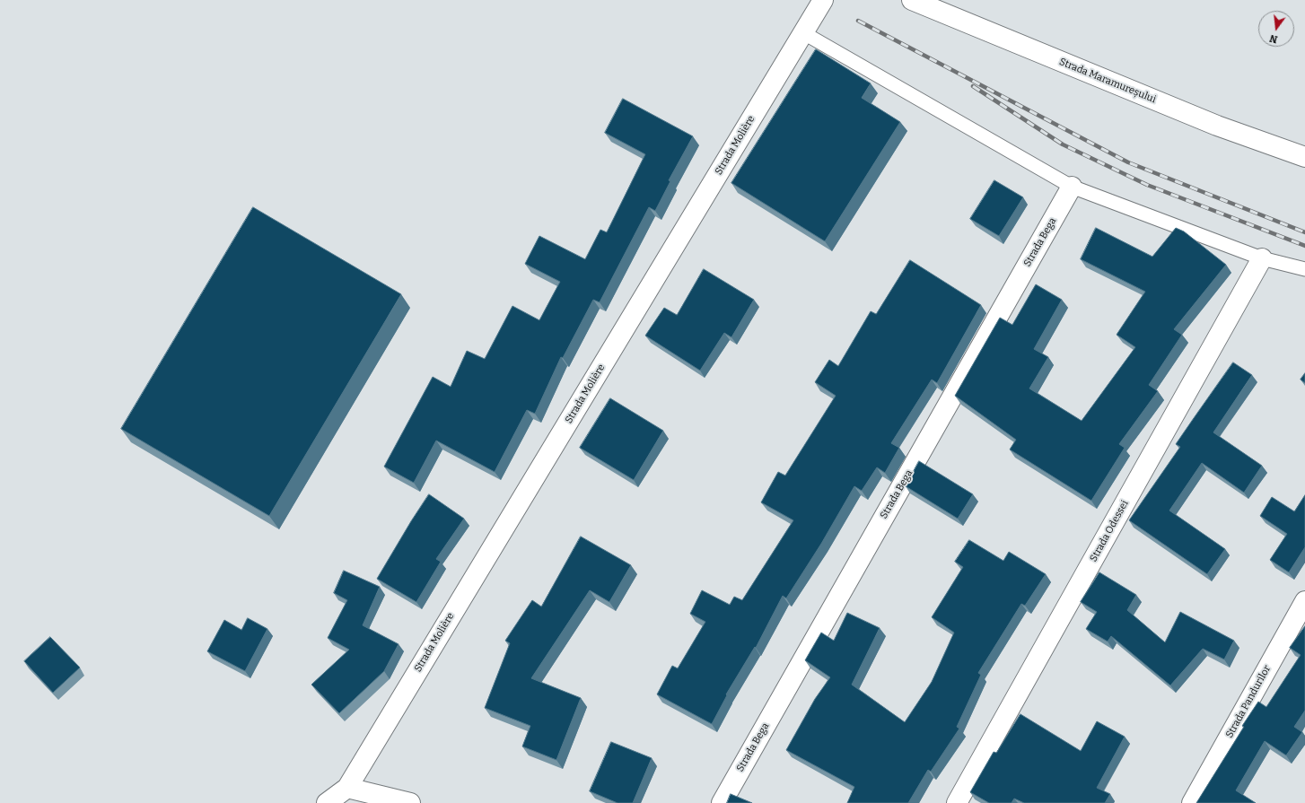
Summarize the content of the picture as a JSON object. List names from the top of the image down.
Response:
{
  "streets": {
    "street": [
      "Strada Maramureșului",
      "Strada Molière",
      "Strada Bega",
      "Strada Odessei",
      "Strada Pandurilor"
    ]
  },
  "north": "bottom"
}
